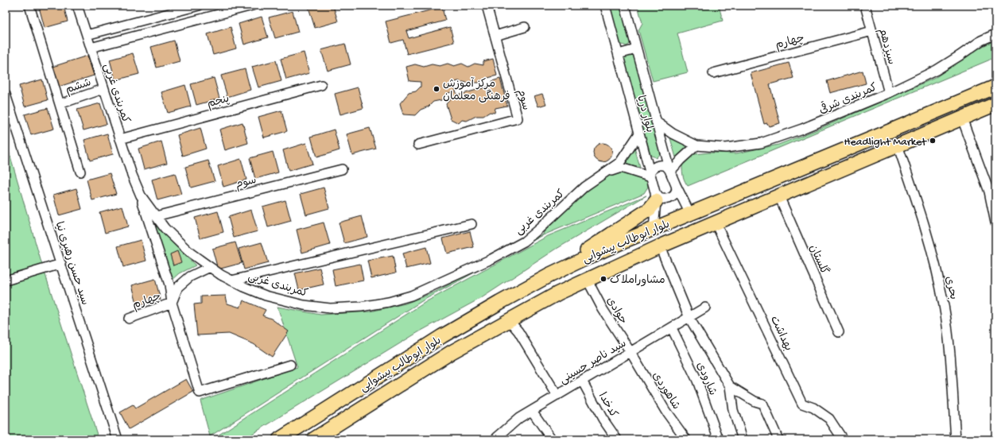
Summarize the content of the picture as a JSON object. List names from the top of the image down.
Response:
{
  "streets": {
    "highway": ["بلوار ابوطالب پیشوایی"],
    "street": [
      "چهارم",
      "سیزدهم",
      "ششم",
      "کمربندی غربی",
      "کمربندی شرقی",
      "سوم",
      "پنجم",
      "بلوار دریا",
      "گلستان",
      "سید حسن رهبری نیا",
      "بحری",
      "جوادی",
      "بهداشت",
      "سید ناصر حسینی",
      "شارودی",
      "شاهوردی",
      "کدخدا"
    ]
  },
  "crossings": [
    ["چهارم", "سیزدهم"],
    ["سیزدهم", "کمربندی شرقی"],
    ["ششم", "کمربندی غربی"],
    ["کمربندی غربی", "سوم"],
    ["کمربندی غربی", "پنجم"],
    ["کمربندی غربی", "بلوار دریا"],
    ["بلوار دریا", "بلوار ابوطالب پیشوایی"],
    ["بلوار ابوطالب پیشوایی", "گلستان"],
    ["بلوار ابوطالب پیشوایی", "بحری"],
    ["بلوار ابوطالب پیشوایی", "جوادی"],
    ["بلوار ابوطالب پیشوایی", "بهداشت"],
    ["جوادی", "سید ناصر حسینی"],
    ["جوادی", "شاهوردی"],
    ["سید ناصر حسینی", "شارودی"],
    ["سید ناصر حسینی", "شاهوردی"],
    ["سید ناصر حسینی", "کدخدا"]
  ],
  "places": ["مرکز آموزش فرهنگی معلمان", "Headlight Market", "مشاوراملاک"]
}
